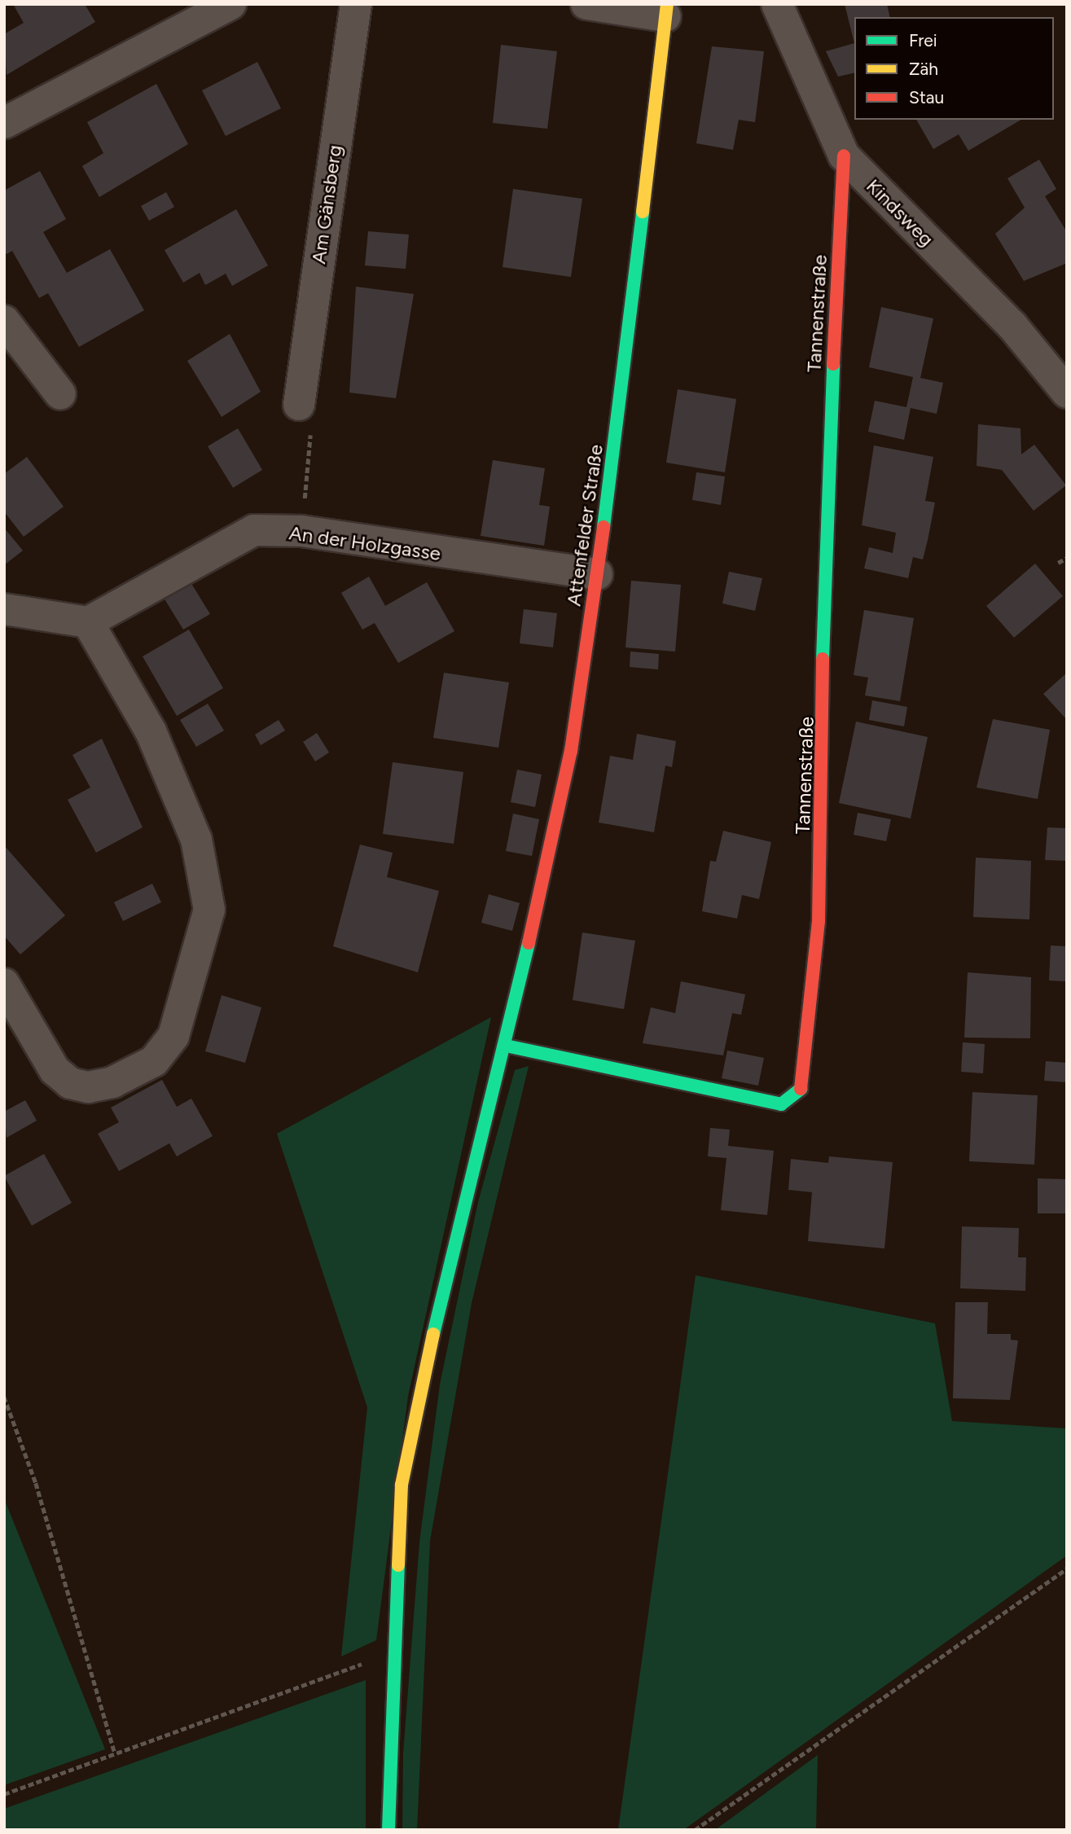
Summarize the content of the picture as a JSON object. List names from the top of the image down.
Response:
{
  "streets": {
    "street": [
      "Am Gänsberg",
      "Kindsweg",
      "Tannenstraße",
      "Attenfelder Straße",
      "An der Holzgasse"
    ]
  },
  "crossings": [
    ["Kindsweg", "Tannenstraße"],
    ["Tannenstraße", "Attenfelder Straße"],
    ["Attenfelder Straße", "An der Holzgasse"]
  ],
  "legend": ["Frei", "Zäh", "Stau"]
}
